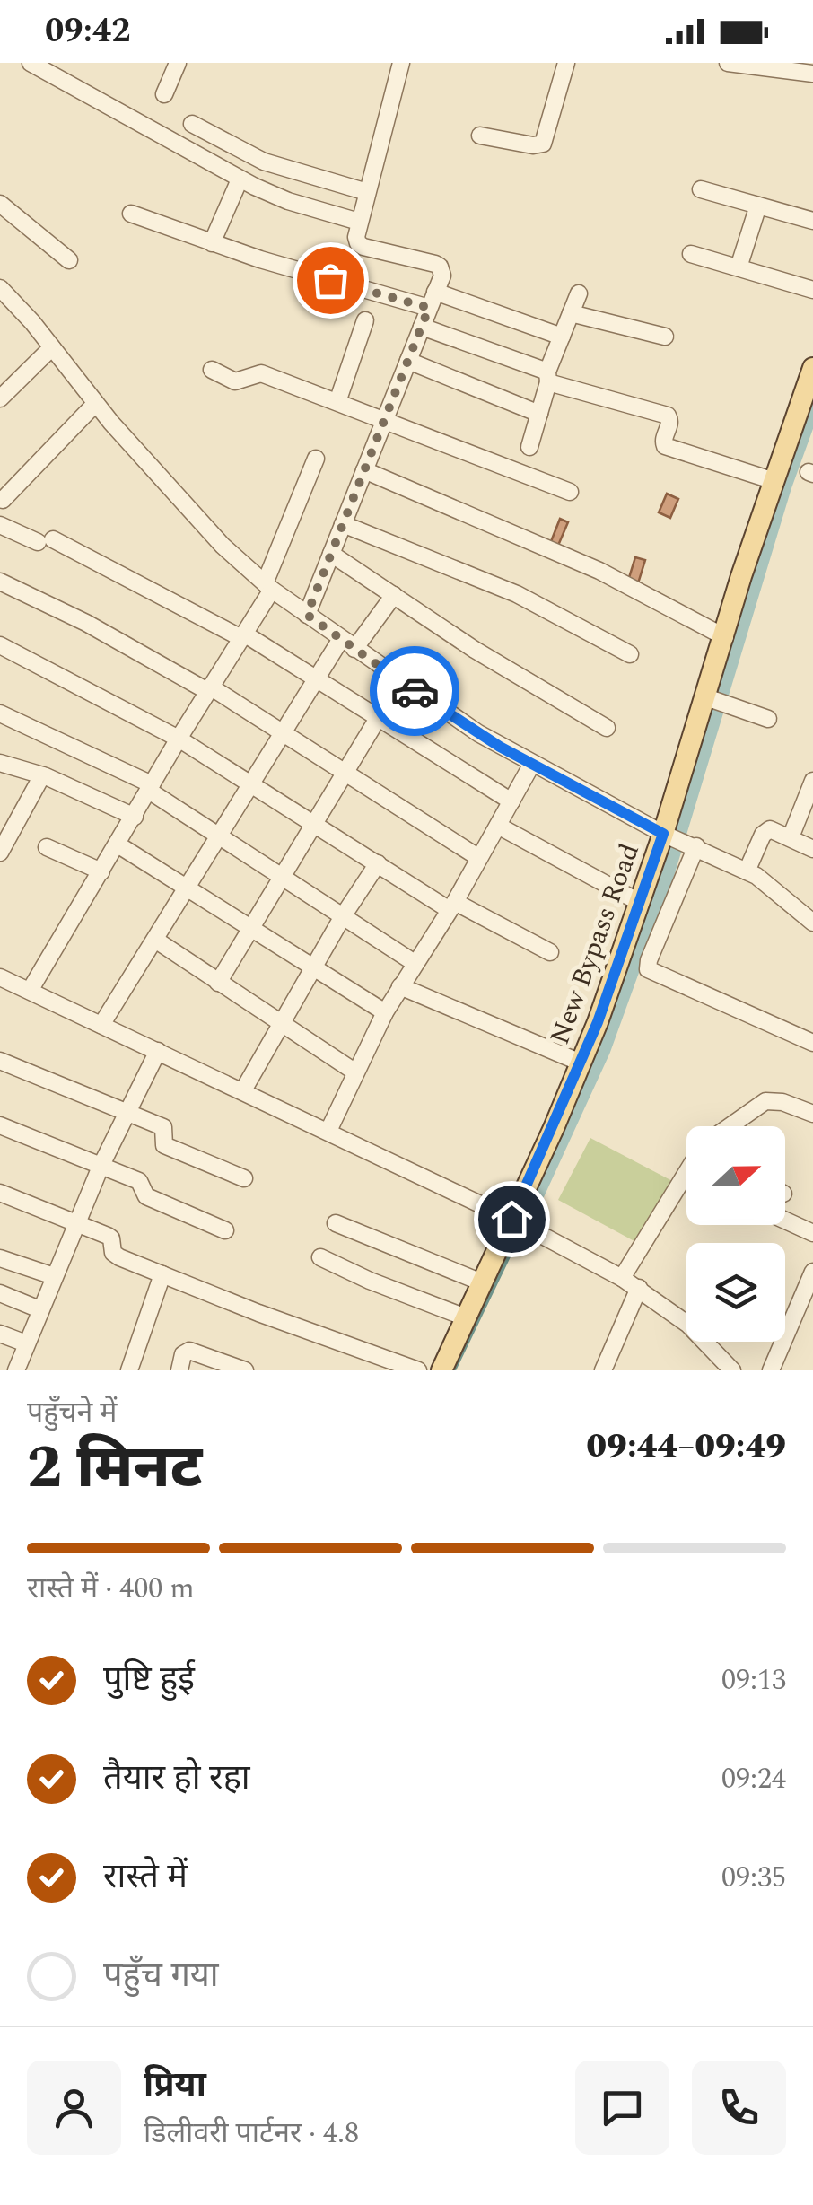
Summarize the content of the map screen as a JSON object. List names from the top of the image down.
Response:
{
  "streets": {
    "main road": ["New Bypass Road"]
  },
  "north": "right",
  "page": {
    "status": "09:42",
    "heading": ["2 मिनट", "पहुँचने में", "09:44–09:49"],
    "panel": ["प्रिया", "डिलीवरी पार्टनर · 4.8"],
    "bar": "रास्ते में · 400 m",
    "list": [
      ["पुष्टि हुई", "09:13"],
      ["तैयार हो रहा", "09:24"],
      ["रास्ते में", "09:35"],
      "पहुँच गया"
    ]
  }
}
